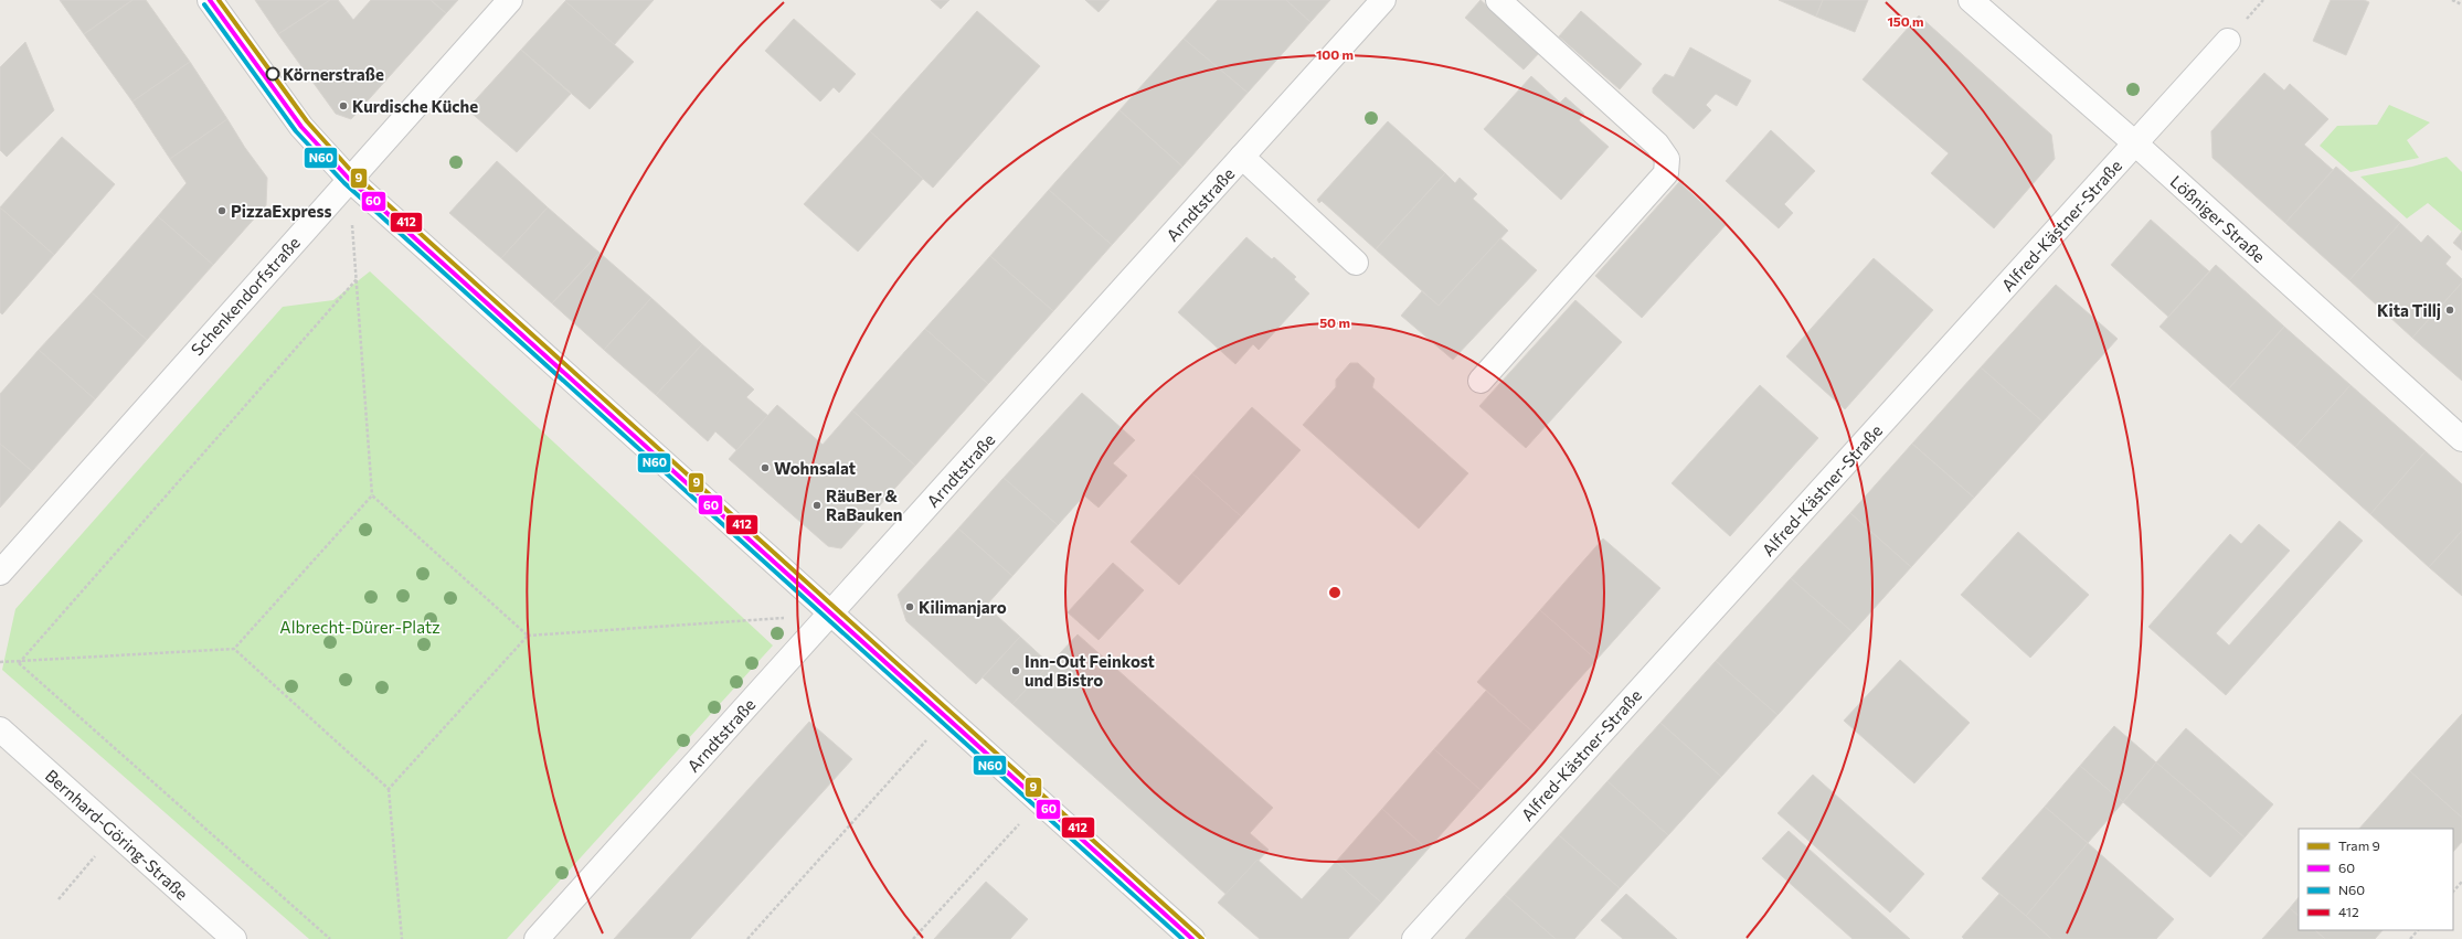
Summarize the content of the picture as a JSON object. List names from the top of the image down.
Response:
{
  "streets": {
    "street": [
      "Arndtstraße",
      "Lößniger Straße",
      "Alfred-Kästner-Straße",
      "Schenkendorfstraße",
      "Bernhard-Göring-Straße"
    ]
  },
  "crossings": [
    ["Lößniger Straße", "Alfred-Kästner-Straße"]
  ],
  "parks": ["Albrecht-Dürer-Platz"],
  "places": [
    "Körnerstraße",
    "Kurdische Küche",
    "PizzaExpress",
    "Kita Tillj",
    "Wohnsalat",
    "RäuBer & RaBauken",
    "Kilimanjaro",
    "Inn-Out Feinkost und Bistro"
  ],
  "lines": [
    "tram line 9",
    "transit line 60",
    "transit line 412",
    "transit line N60"
  ],
  "legend": [
    "Tram 9",
    "60",
    "N60",
    "412"
  ],
  "rings": ["150 m", "100 m", "50 m"]
}
